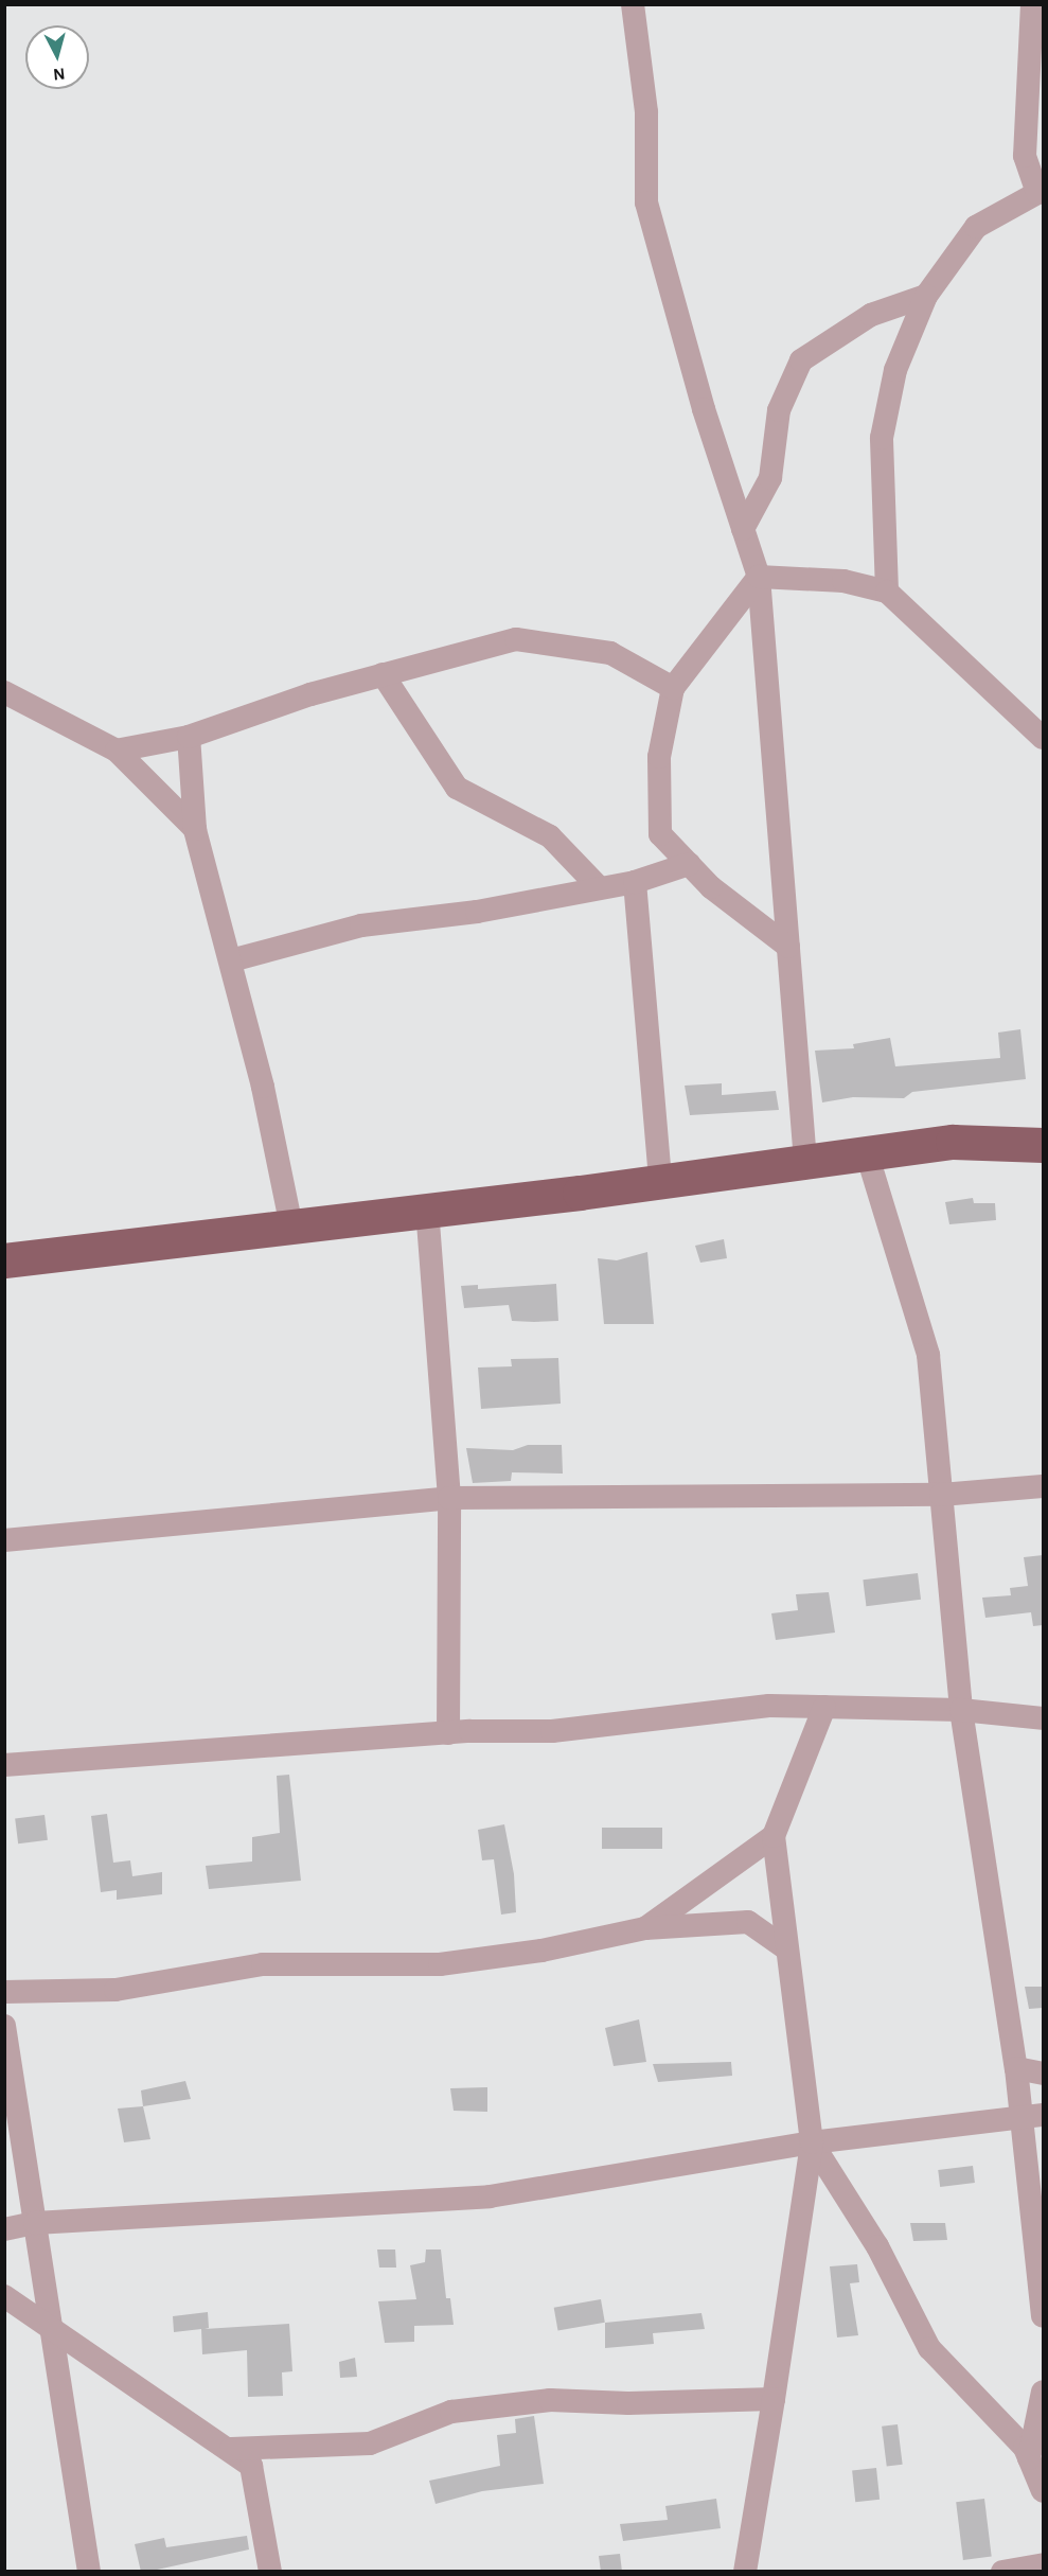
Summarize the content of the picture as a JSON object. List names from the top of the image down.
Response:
{
  "north": "bottom"
}
